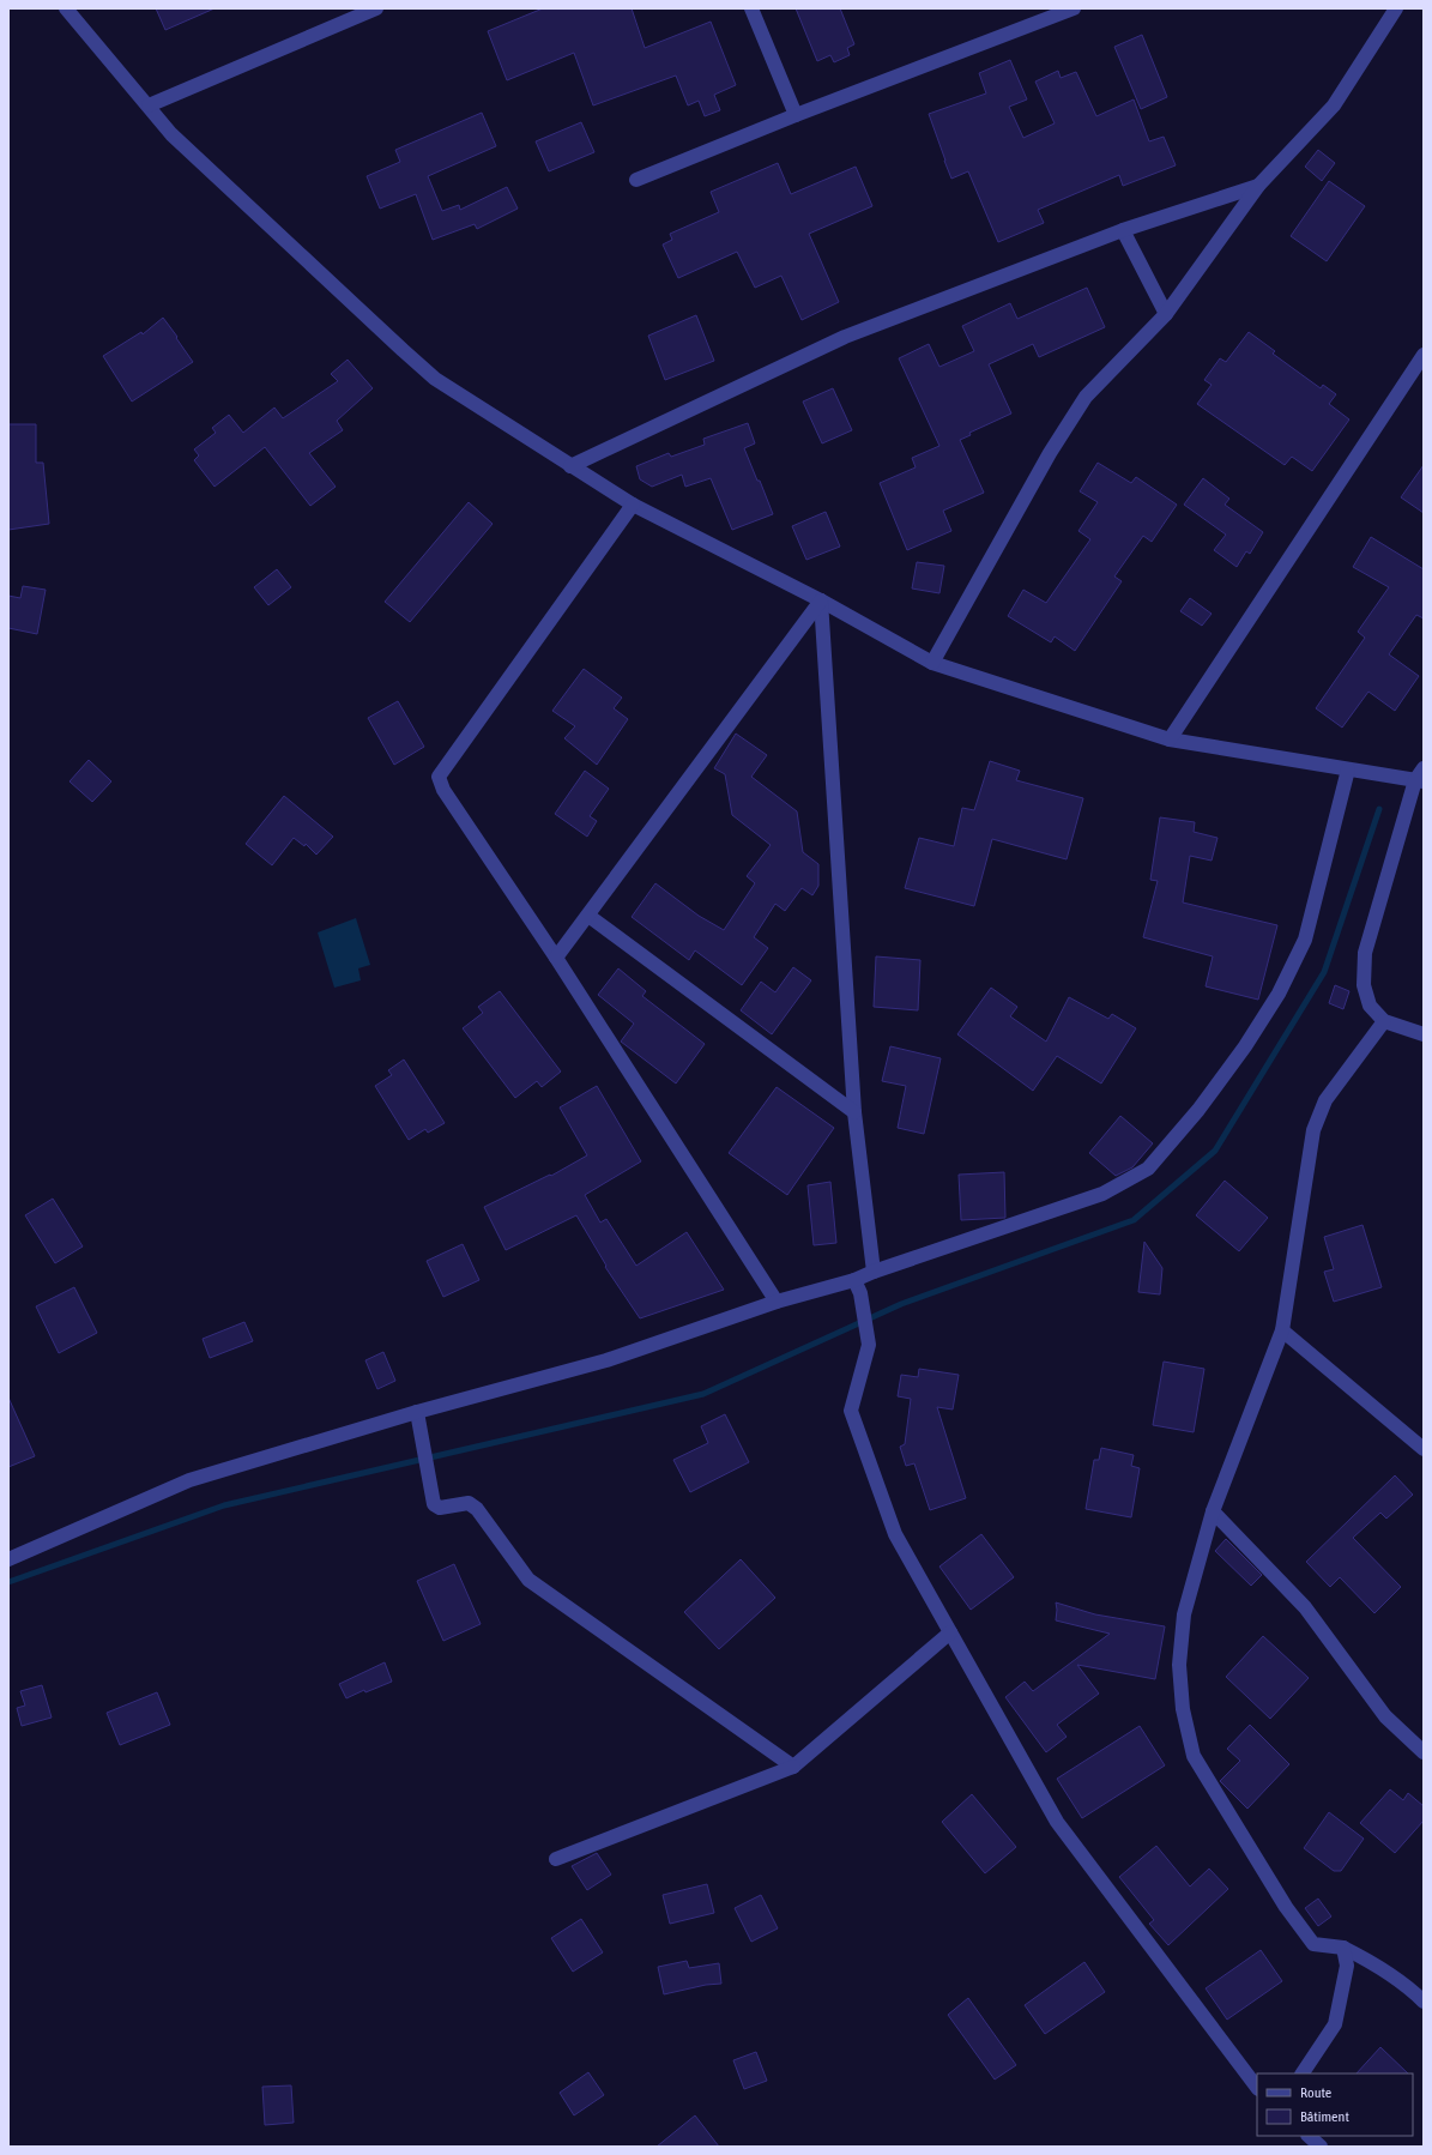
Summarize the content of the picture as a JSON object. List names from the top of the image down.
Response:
{
  "legend": ["Route", "Bâtiment"]
}
